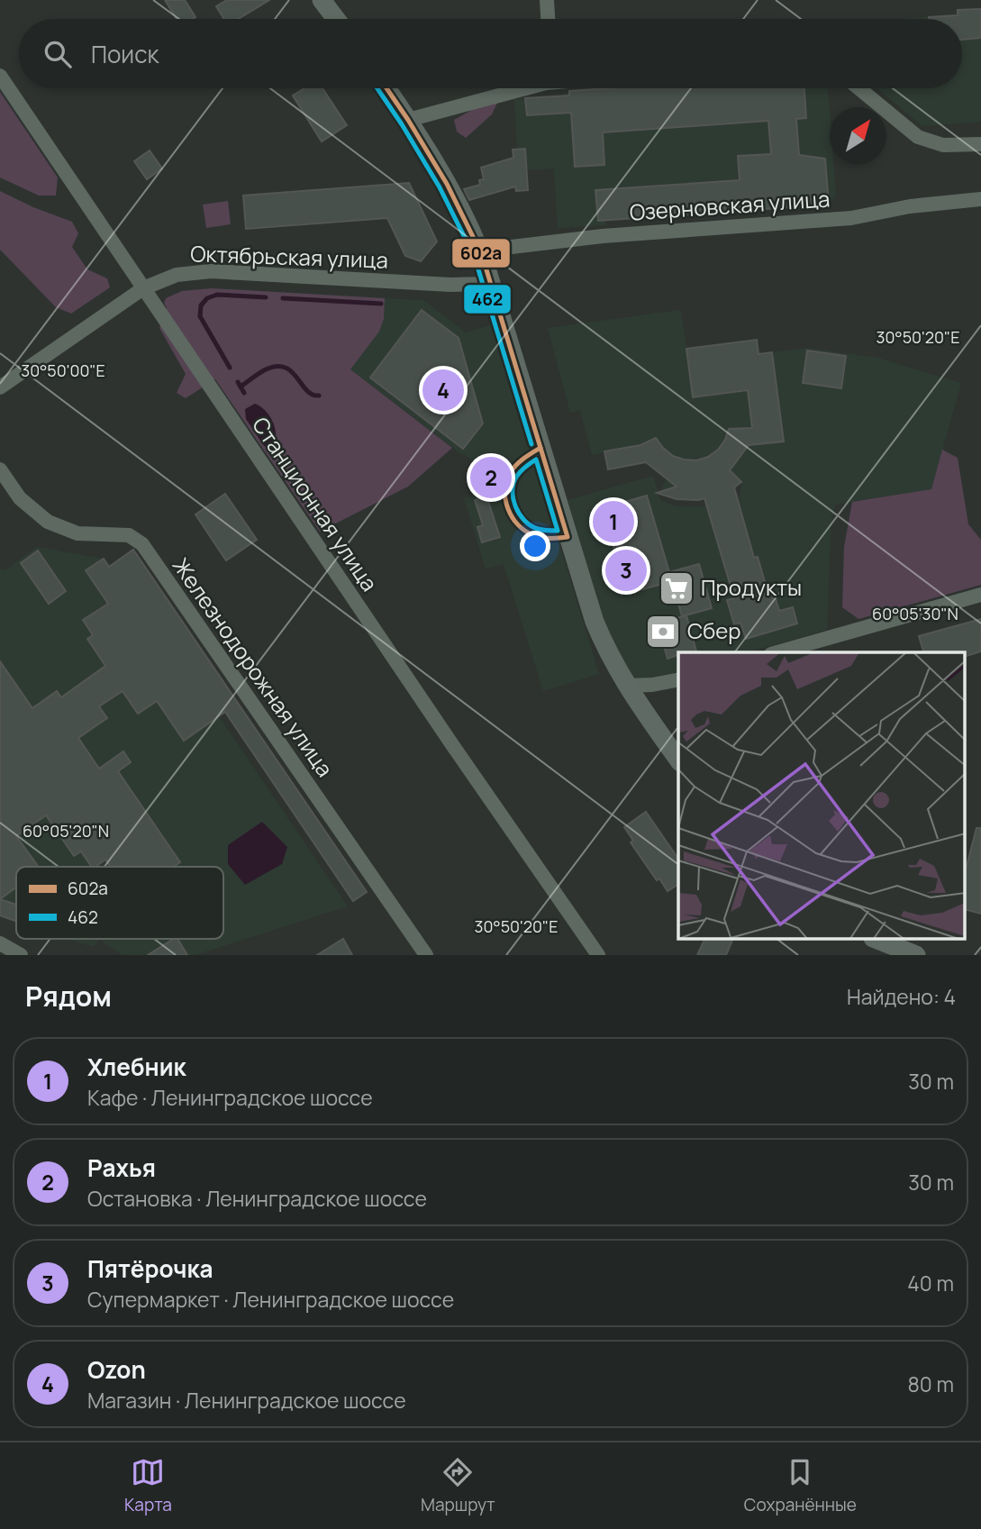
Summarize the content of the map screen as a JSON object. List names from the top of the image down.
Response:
{
  "streets": {
    "street": [
      "Озерновская улица",
      "Октябрьская улица",
      "Станционная улица",
      "Железнодорожная улица"
    ]
  },
  "crossings": [
    ["Октябрьская улица", "Станционная улица"]
  ],
  "places": {
    "supermarket": ["Продукты"],
    "bank": ["Сбер"]
  },
  "lines": ["transit line 602а", "transit line 462"],
  "legend": ["602а", "462"],
  "north": "top right",
  "page": {
    "search": "Поиск",
    "pins": [
      "4",
      "2",
      "1",
      "3"
    ],
    "heading": ["Рядом", "Найдено: 4"],
    "list": [
      {
        "mark": "1",
        "name": "Хлебник",
        "note": "Кафе · Ленинградское шоссе",
        "value": "30 m"
      },
      {
        "mark": "2",
        "name": "Рахья",
        "note": "Остановка · Ленинградское шоссе",
        "value": "30 m"
      },
      {
        "mark": "3",
        "name": "Пятёрочка",
        "note": "Супермаркет · Ленинградское шоссе",
        "value": "40 m"
      },
      {
        "mark": "4",
        "name": "Ozon",
        "note": "Магазин · Ленинградское шоссе",
        "value": "80 m"
      }
    ],
    "nav": ["Карта", "Маршрут", "Сохранённые"]
  },
  "coordinates": [
    "30°50'20\"E",
    "30°50'00\"E",
    "60°05'30\"N",
    "60°05'20\"N"
  ]
}
